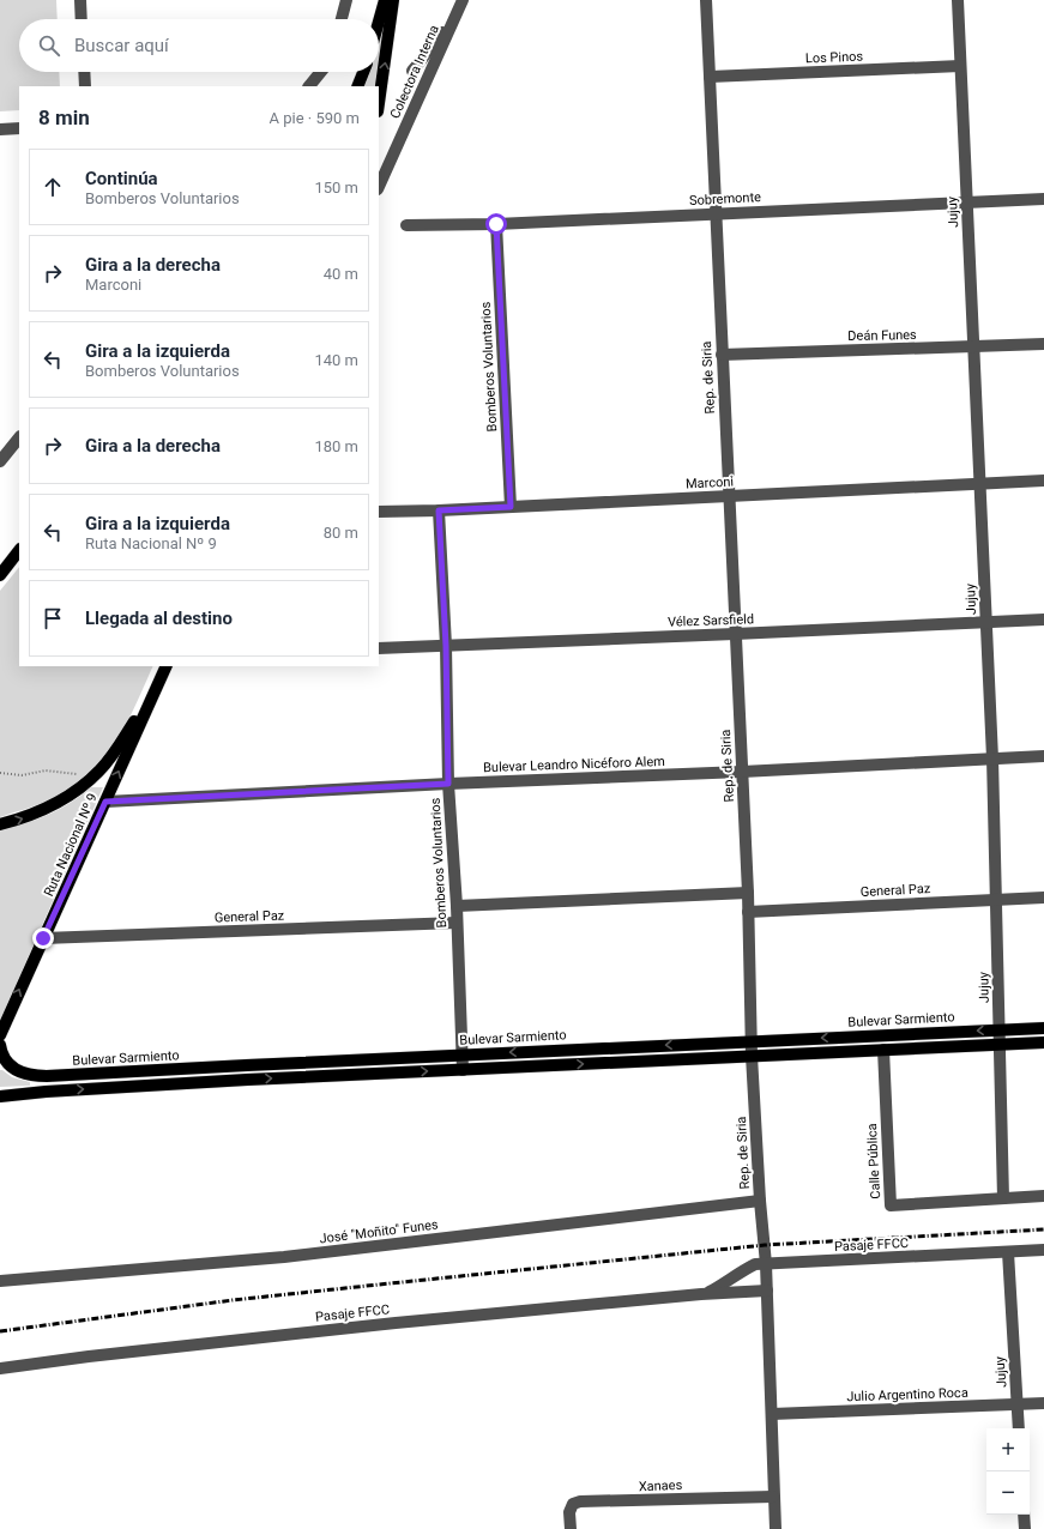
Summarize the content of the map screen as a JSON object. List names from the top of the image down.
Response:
{
  "streets": {
    "main road": ["Ruta Nacional Nº 9", "Bulevar Sarmiento"],
    "street": [
      "Los Pinos",
      "Colectora Interna",
      "Sobremonte",
      "Jujuy",
      "Deán Funes",
      "Bomberos Voluntarios",
      "Rep. de Siria",
      "Marconi",
      "Vélez Sarsfield",
      "Bulevar Leandro Nicéforo Alem",
      "General Paz",
      "Calle Pública",
      "José \"Moñito\" Funes",
      "Pasaje FFCC",
      "Julio Argentino Roca",
      "Xanaes"
    ]
  },
  "crossings": [
    ["Los Pinos", "Jujuy"],
    ["Los Pinos", "Rep. de Siria"],
    ["Sobremonte", "Jujuy"],
    ["Sobremonte", "Bomberos Voluntarios"],
    ["Sobremonte", "Rep. de Siria"],
    ["Jujuy", "Deán Funes"],
    ["Jujuy", "Marconi"],
    ["Jujuy", "Vélez Sarsfield"],
    ["Jujuy", "Bulevar Leandro Nicéforo Alem"],
    ["Jujuy", "General Paz"],
    ["Jujuy", "Bulevar Sarmiento"],
    ["Jujuy", "Calle Pública"],
    ["Jujuy", "Pasaje FFCC"],
    ["Jujuy", "Julio Argentino Roca"],
    ["Deán Funes", "Rep. de Siria"],
    ["Bomberos Voluntarios", "Marconi"],
    ["Bomberos Voluntarios", "Vélez Sarsfield"],
    ["Bomberos Voluntarios", "Bulevar Leandro Nicéforo Alem"],
    ["Bomberos Voluntarios", "General Paz"],
    ["Bomberos Voluntarios", "Bulevar Sarmiento"],
    ["Rep. de Siria", "Marconi"],
    ["Rep. de Siria", "Vélez Sarsfield"],
    ["Rep. de Siria", "Bulevar Leandro Nicéforo Alem"],
    ["Rep. de Siria", "General Paz"],
    ["Rep. de Siria", "Bulevar Sarmiento"],
    ["Rep. de Siria", "José \"Moñito\" Funes"],
    ["Rep. de Siria", "Pasaje FFCC"],
    ["Rep. de Siria", "Julio Argentino Roca"],
    ["Rep. de Siria", "Xanaes"],
    ["Bulevar Leandro Nicéforo Alem", "Ruta Nacional Nº 9"],
    ["Ruta Nacional Nº 9", "General Paz"],
    ["Ruta Nacional Nº 9", "Bulevar Sarmiento"]
  ],
  "page": {
    "search": "Buscar aquí",
    "heading": ["8 min", "A pie · 590 m"],
    "list": [
      ["Continúa", "Bomberos Voluntarios", "150 m"],
      ["Gira a la derecha", "Marconi", "40 m"],
      ["Gira a la izquierda", "Bomberos Voluntarios", "140 m"],
      ["Gira a la derecha", "180 m"],
      ["Gira a la izquierda", "Ruta Nacional Nº 9", "80 m"],
      "Llegada al destino"
    ],
    "map_buttons": ["+", "−"]
  }
}
